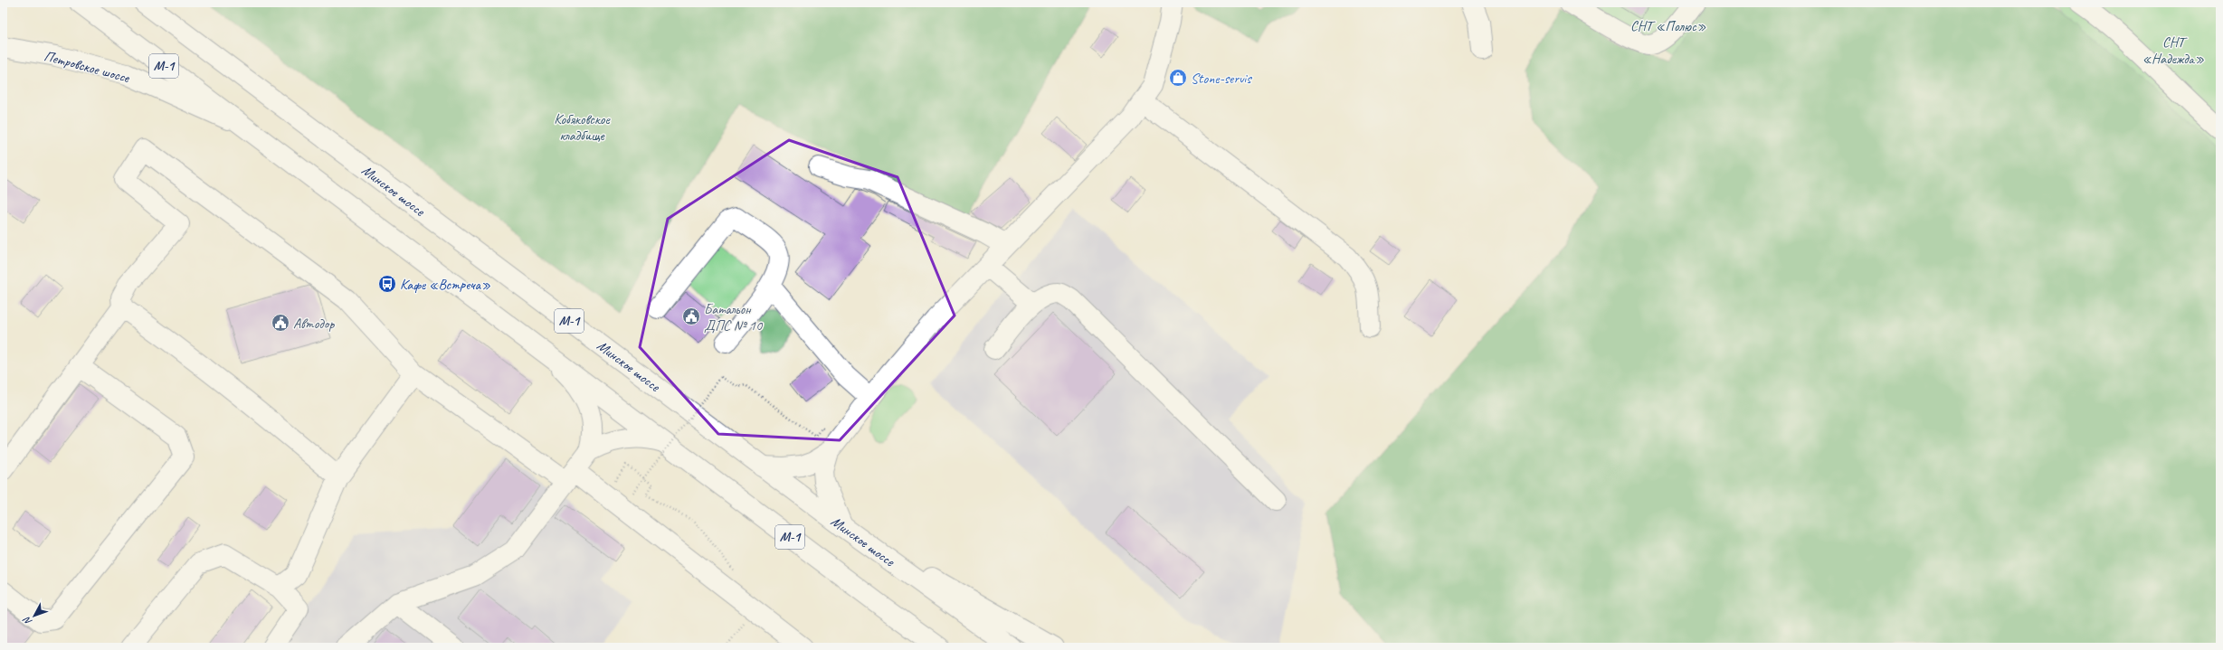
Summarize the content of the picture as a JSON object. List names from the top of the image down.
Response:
{
  "streets": {
    "main road": ["Петровское шоссе", "М-1", "Минское шоссе"]
  },
  "crossings": [
    ["Петровское шоссе", "М-1"]
  ],
  "parks": ["СНТ «Полюс»", "СНТ «Надежда»", "Кобяковское кладбище"],
  "places": {
    "shop": ["Stone-servis"],
    "bus stop": ["Кафе «Встреча»"],
    "public building": ["Батальон ДПС № 10", "Автодор"]
  },
  "north": "bottom left"
}
